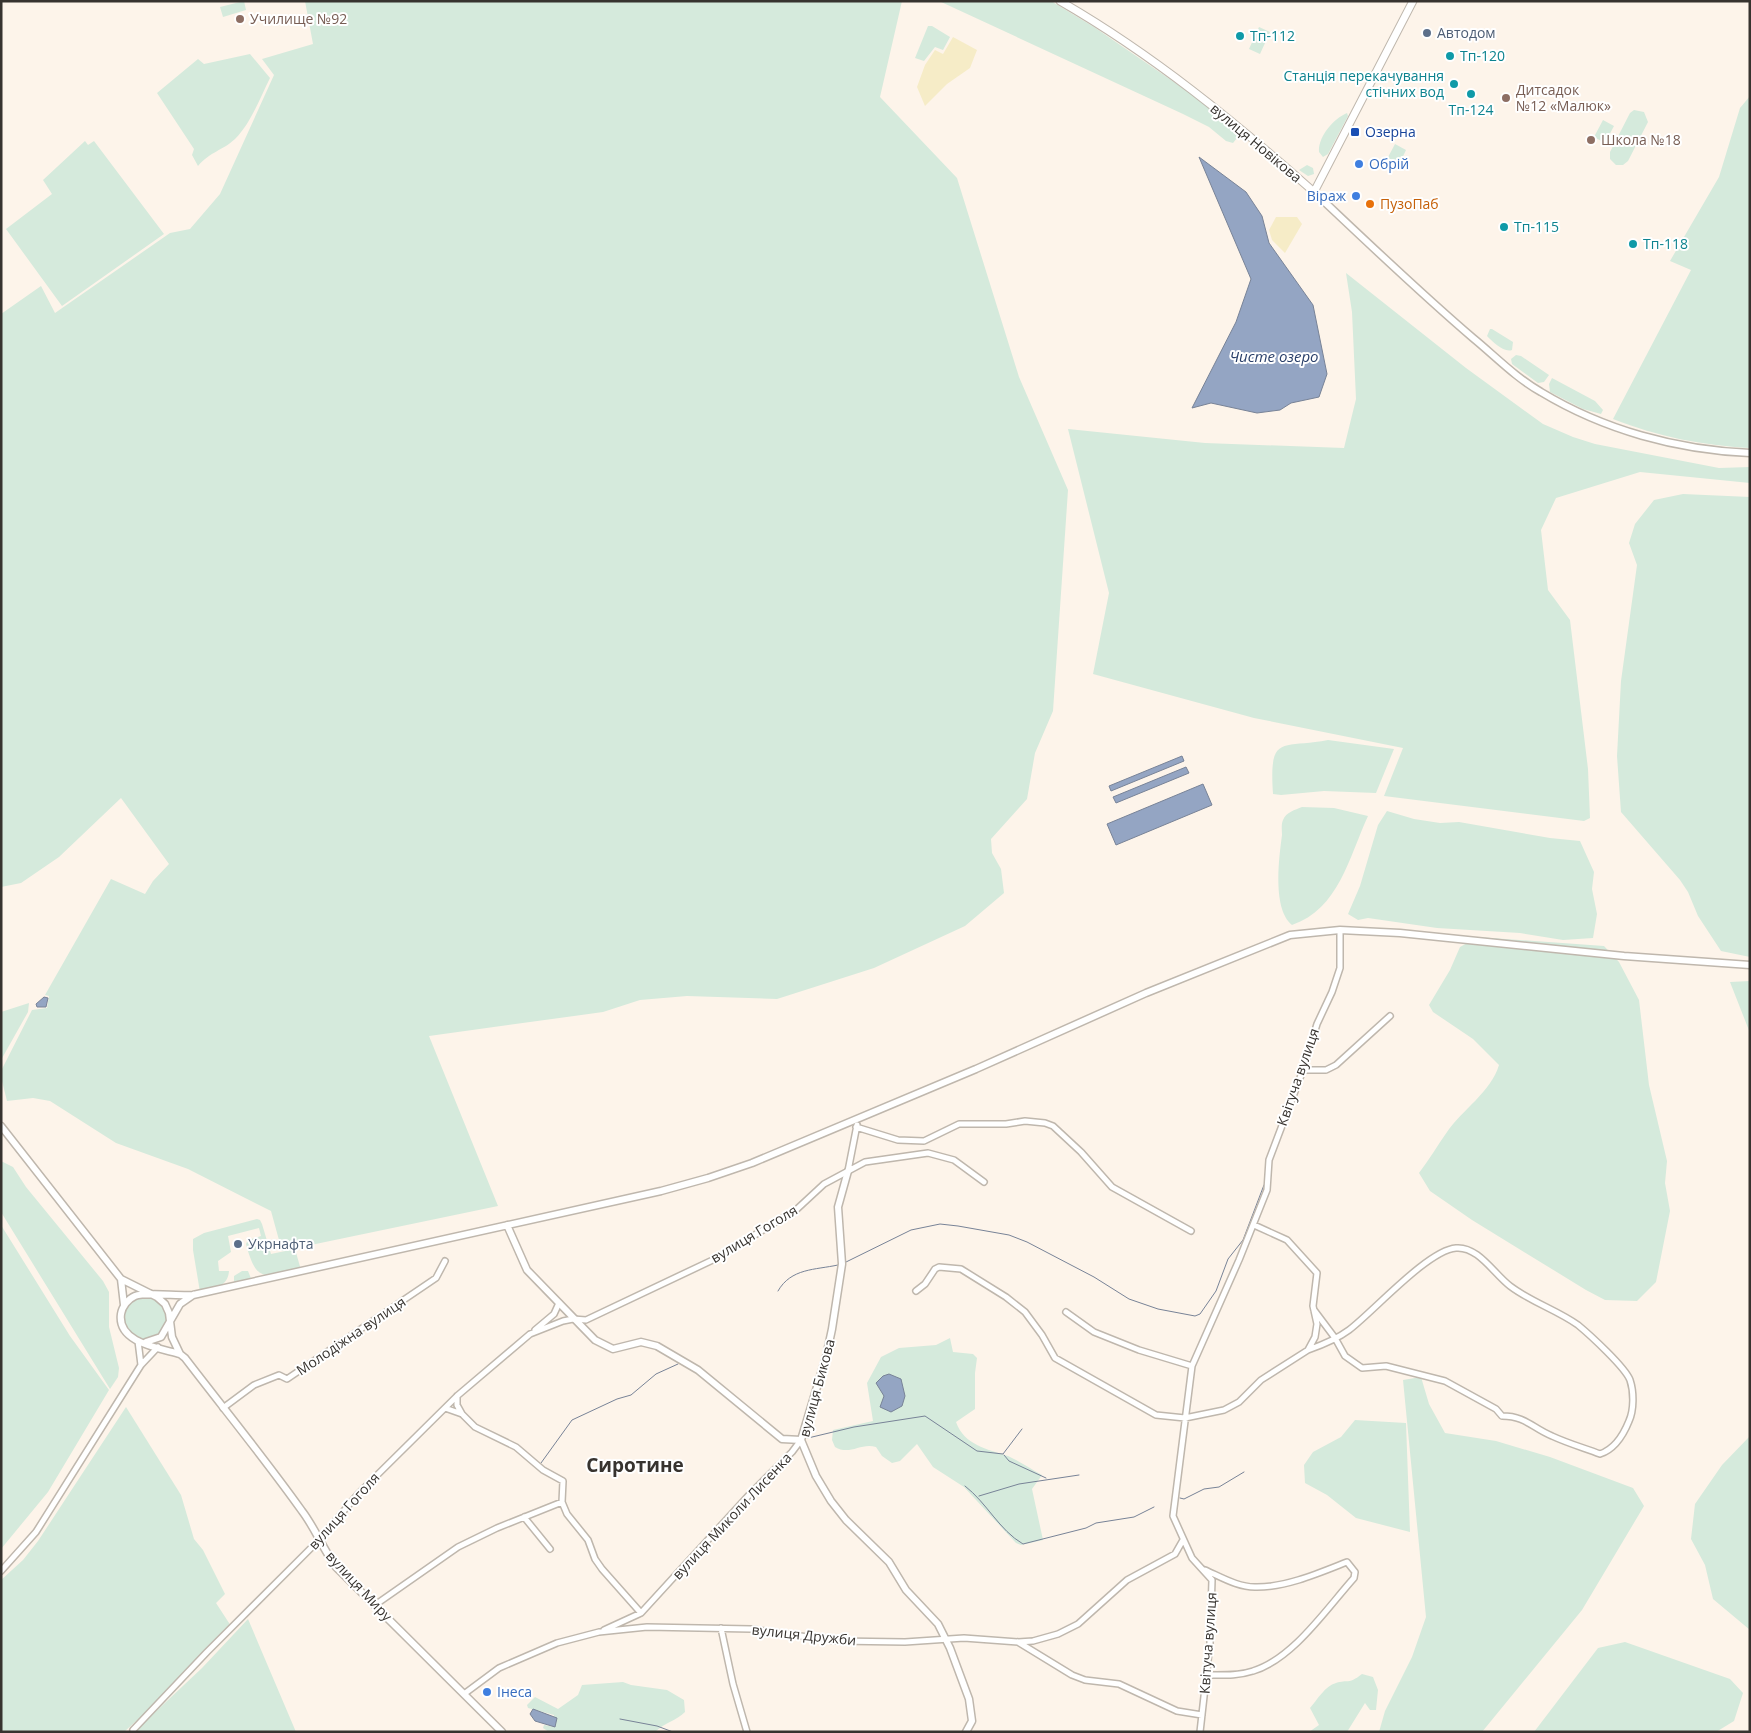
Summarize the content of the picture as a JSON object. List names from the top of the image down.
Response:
{
  "streets": {
    "main road": ["вулиця Новікова"],
    "street": [
      "Квітуча вулиця",
      "вулиця Гоголя",
      "Молодіжна вулиця",
      "вулиця Бикова",
      "вулиця Миколи Лисенка",
      "вулиця Миру",
      "вулиця Дружби"
    ]
  },
  "crossings": [
    ["Квітуча вулиця", "вулиця Дружби"],
    ["вулиця Гоголя", "вулиця Бикова"],
    ["вулиця Гоголя", "вулиця Миколи Лисенка"],
    ["вулиця Гоголя", "вулиця Миру"],
    ["Молодіжна вулиця", "вулиця Миру"],
    ["вулиця Бикова", "вулиця Миколи Лисенка"],
    ["вулиця Бикова", "вулиця Дружби"],
    ["вулиця Миколи Лисенка", "вулиця Дружби"],
    ["вулиця Миру", "вулиця Дружби"]
  ],
  "districts": ["Сиротине"],
  "water": ["Чисте озеро"],
  "places": {
    "other": [
      "Училище №92",
      "Автодом",
      "Тп-112",
      "Тп-120",
      "Станція перекачування стічних вод",
      "Тп-124",
      "Дитсадок №12 «Малюк»",
      "Школа №18",
      "Обрiй",
      "Віраж",
      "ПузоПаб",
      "Тп-115",
      "Тп-118",
      "Укрнафта",
      "Інеса"
    ],
    "transit": ["Озерна"]
  }
}
